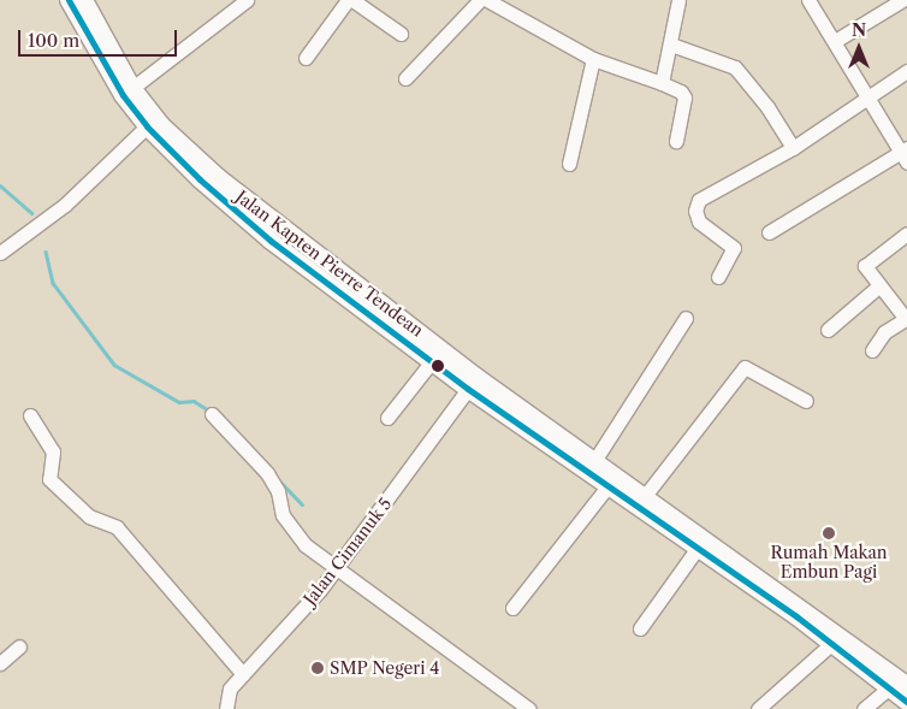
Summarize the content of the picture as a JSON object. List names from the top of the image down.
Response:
{
  "streets": {
    "main road": ["Jalan Kapten Pierre Tendean"],
    "street": ["Jalan Cimanuk 5"]
  },
  "crossings": [
    ["Jalan Kapten Pierre Tendean", "Jalan Cimanuk 5"]
  ],
  "places": ["Rumah Makan Embun Pagi", "SMP Negeri 4"],
  "scale_bar": "100 m",
  "north": "top"
}
